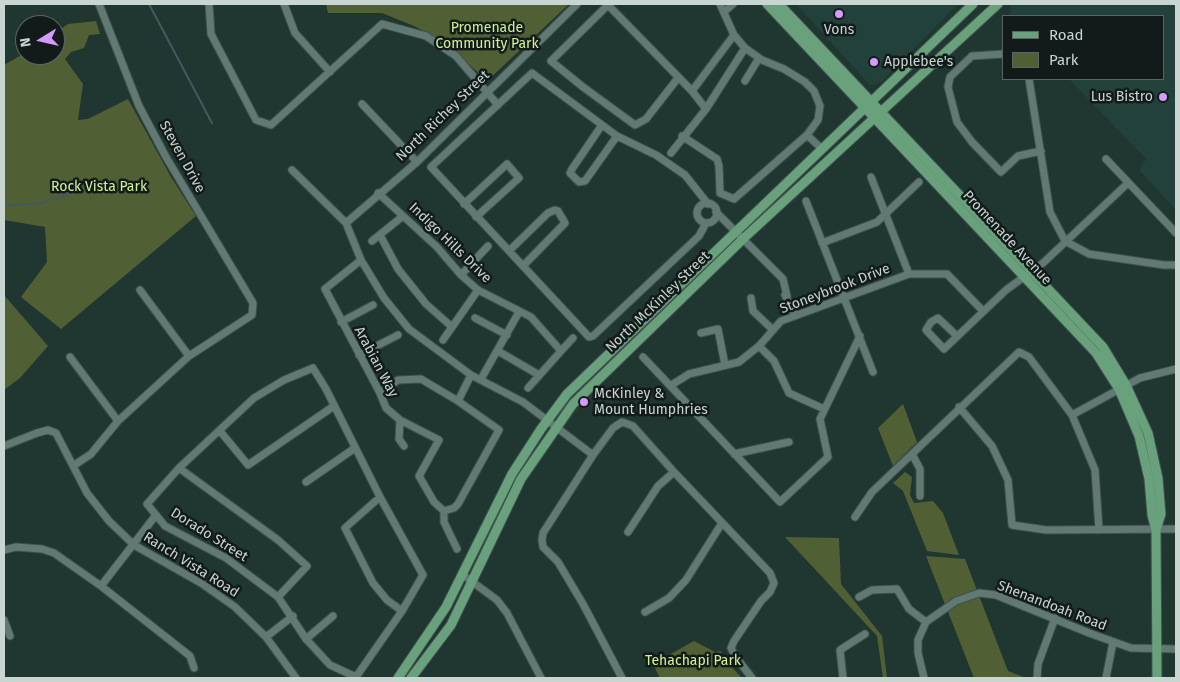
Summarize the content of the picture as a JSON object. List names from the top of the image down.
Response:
{
  "streets": {
    "main road": ["Promenade Avenue", "North McKinley Street"],
    "street": [
      "North Richey Street",
      "Steven Drive",
      "Indigo Hills Drive",
      "Stoneybrook Drive",
      "Arabian Way",
      "Dorado Street",
      "Ranch Vista Road",
      "Shenandoah Road"
    ]
  },
  "crossings": [
    ["North Richey Street", "Indigo Hills Drive"],
    ["Promenade Avenue", "North McKinley Street"],
    ["Promenade Avenue", "Shenandoah Road"]
  ],
  "parks": ["Promenade Community Park", "Rock Vista Park", "Tehachapi Park"],
  "places": [
    "Vons",
    "Applebee's",
    "Lus Bistro",
    "McKinley & Mount Humphries"
  ],
  "legend": ["Road", "Park"],
  "north": "left"
}
